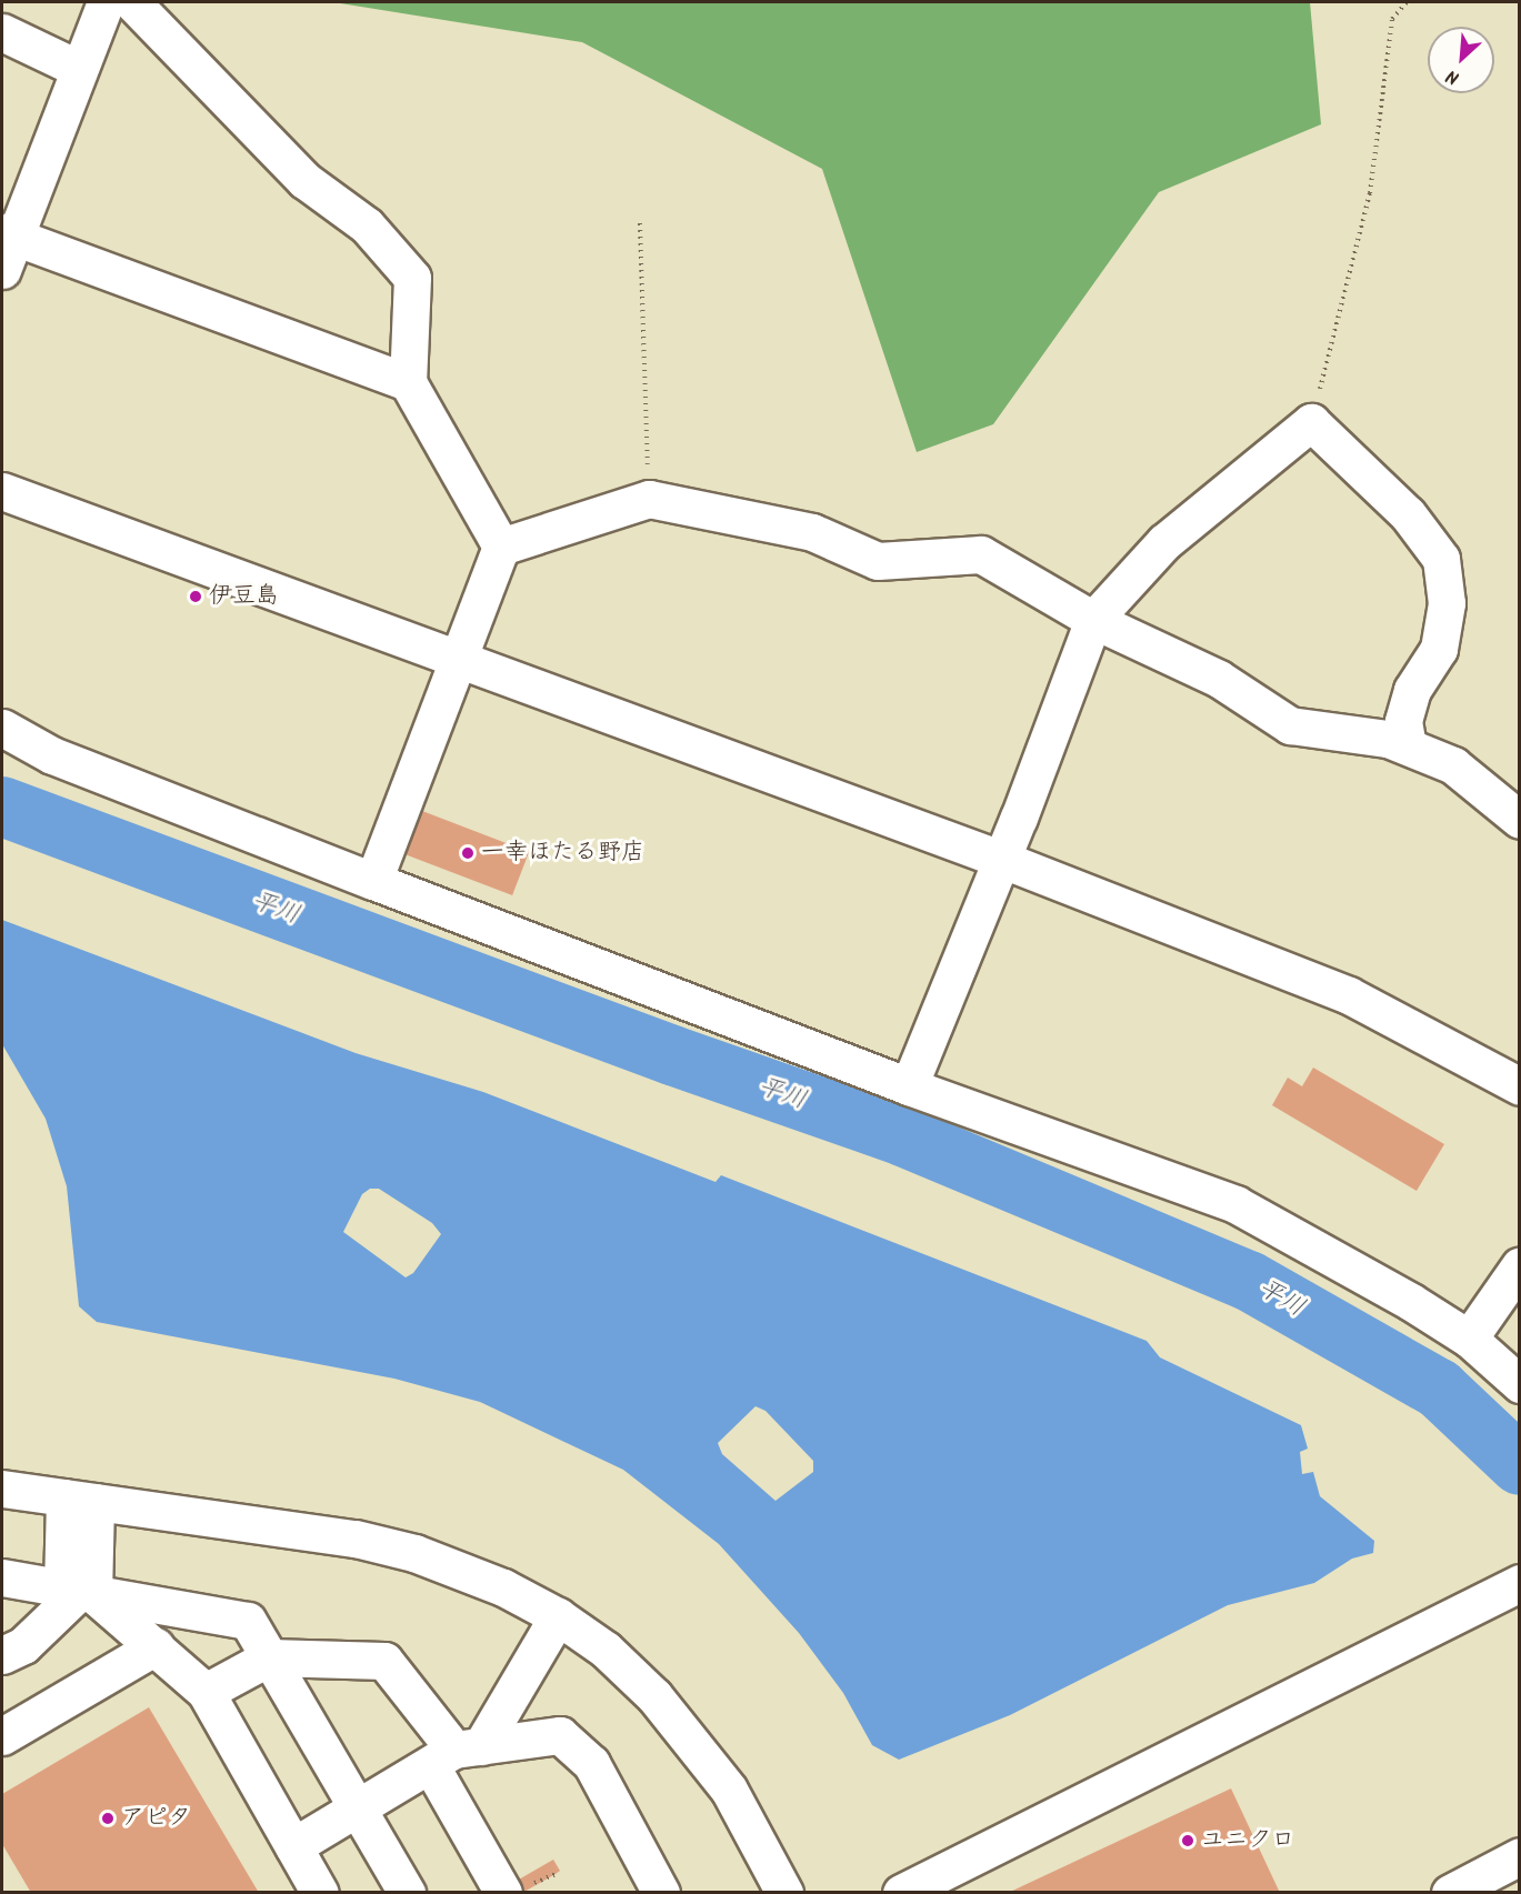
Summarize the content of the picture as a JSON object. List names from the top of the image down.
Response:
{
  "water": ["平川"],
  "places": [
    "伊豆島",
    "一幸ほたる野店",
    "アピタ",
    "ユニクロ"
  ],
  "north": "bottom left"
}
